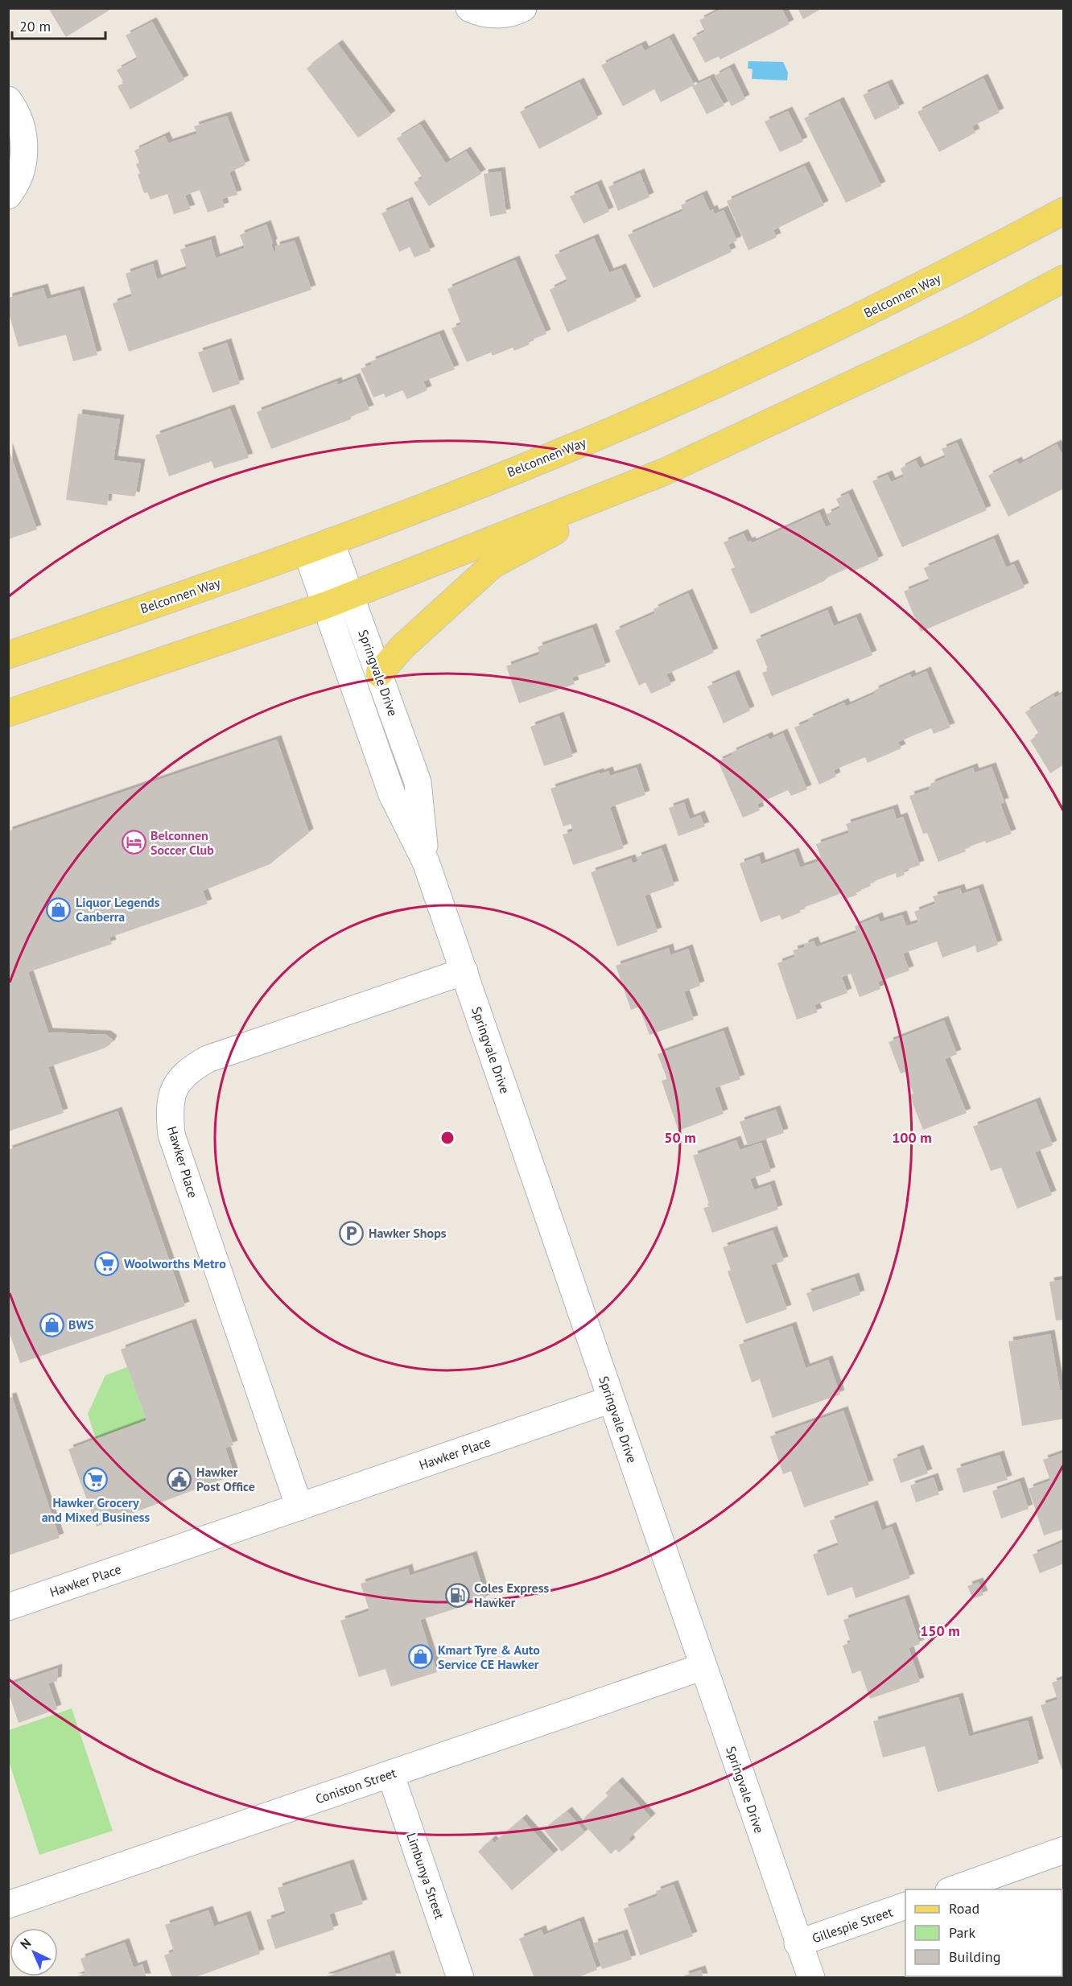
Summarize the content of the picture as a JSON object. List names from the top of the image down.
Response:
{
  "streets": {
    "main road": ["Belconnen Way"],
    "street": [
      "Springvale Drive",
      "Hawker Place",
      "Coniston Street",
      "Limbunya Street",
      "Gillespie Street"
    ]
  },
  "crossings": [
    ["Belconnen Way", "Springvale Drive"],
    ["Springvale Drive", "Hawker Place"],
    ["Springvale Drive", "Coniston Street"],
    ["Springvale Drive", "Gillespie Street"],
    ["Coniston Street", "Limbunya Street"]
  ],
  "places": {
    "hotel": ["Belconnen Soccer Club"],
    "shop": ["Liquor Legends Canberra", "BWS", "Kmart Tyre & Auto Service CE Hawker"],
    "parking": ["Hawker Shops"],
    "supermarket": ["Woolworths Metro", "Hawker Grocery and Mixed Business"],
    "public building": ["Hawker Post Office"],
    "fuel station": ["Coles Express Hawker"]
  },
  "legend": ["Road", "Park", "Building"],
  "scale_bar": "20 m",
  "north": "top left",
  "rings": ["50 m", "100 m", "150 m"]
}
